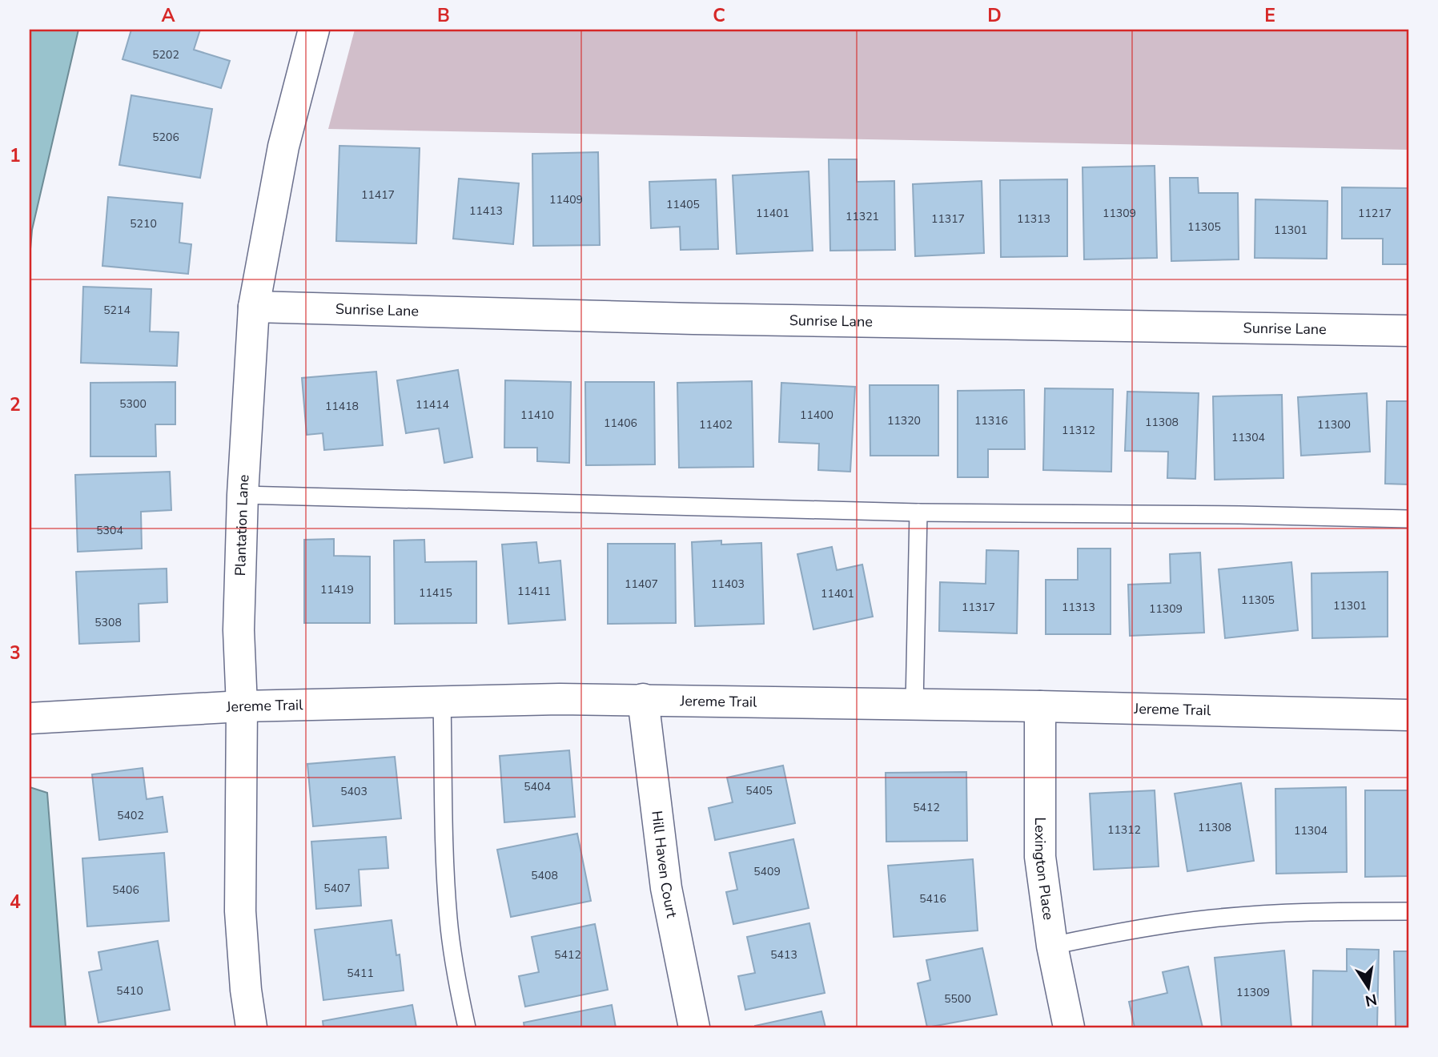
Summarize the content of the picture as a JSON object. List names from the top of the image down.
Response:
{
  "streets": {
    "street": [
      "Sunrise Lane",
      "Plantation Lane",
      "Jereme Trail",
      "Hill Haven Court",
      "Lexington Place"
    ]
  },
  "crossings": [
    ["Sunrise Lane", "Plantation Lane"],
    ["Plantation Lane", "Jereme Trail"],
    ["Jereme Trail", "Hill Haven Court"],
    ["Jereme Trail", "Lexington Place"]
  ],
  "house_numbers": [
    "5202",
    "5206",
    "11417",
    "11409",
    "11405",
    "11413",
    "11401",
    "11309",
    "11217",
    "11321",
    "11317",
    "11313",
    "5210",
    "11305",
    "11301",
    "5214",
    "5300",
    "11414",
    "11418",
    "11410",
    "11400",
    "11320",
    "11316",
    "11308",
    "11406",
    "11402",
    "11300",
    "11312",
    "11304",
    "5304",
    "11407",
    "11403",
    "11419",
    "11411",
    "11415",
    "11401",
    "11305",
    "11301",
    "11317",
    "11313",
    "11309",
    "5308",
    "5404",
    "5405",
    "5403",
    "5412",
    "5402",
    "11308",
    "11312",
    "11304",
    "5409",
    "5408",
    "5407",
    "5406",
    "5416",
    "5412",
    "5413",
    "5411",
    "5410",
    "11309",
    "5500"
  ],
  "north": "bottom",
  "grid": {
    "columns": [
      "A",
      "B",
      "C",
      "D",
      "E"
    ],
    "rows": [
      "1",
      "2",
      "3",
      "4"
    ]
  }
}
